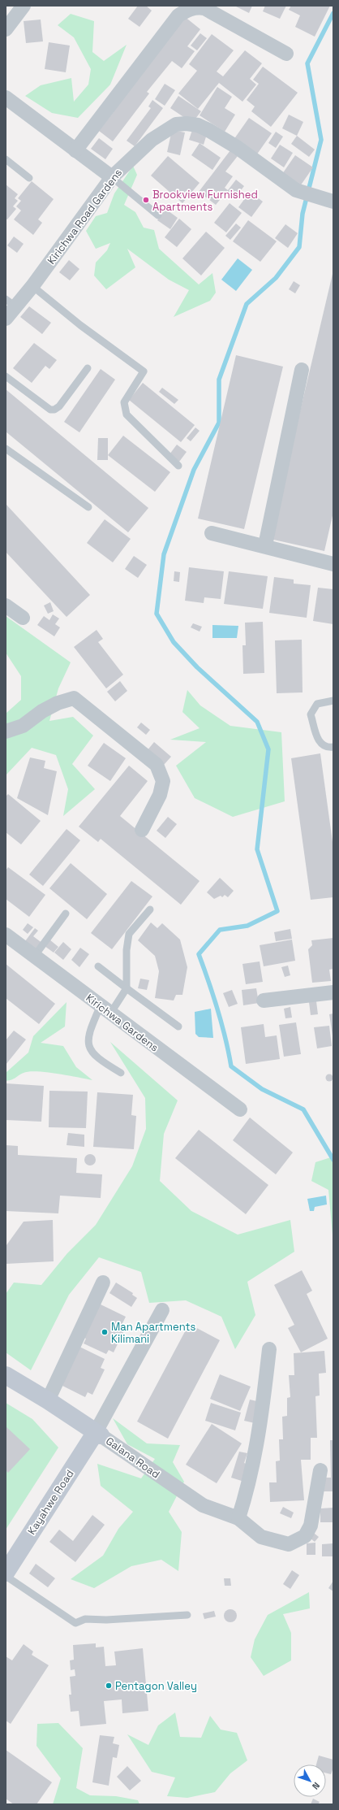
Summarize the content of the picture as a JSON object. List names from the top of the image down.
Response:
{
  "streets": {
    "main road": ["Galana Road", "Kayahwe Road"],
    "street": ["Kirichwa Road Gardens", "Kirichwa Gardens"]
  },
  "crossings": [
    ["Galana Road", "Kayahwe Road"]
  ],
  "places": ["Brookview Furnished Apartments", "Man Apartments Kilimani", "Pentagon Valley"],
  "north": "bottom right"
}
